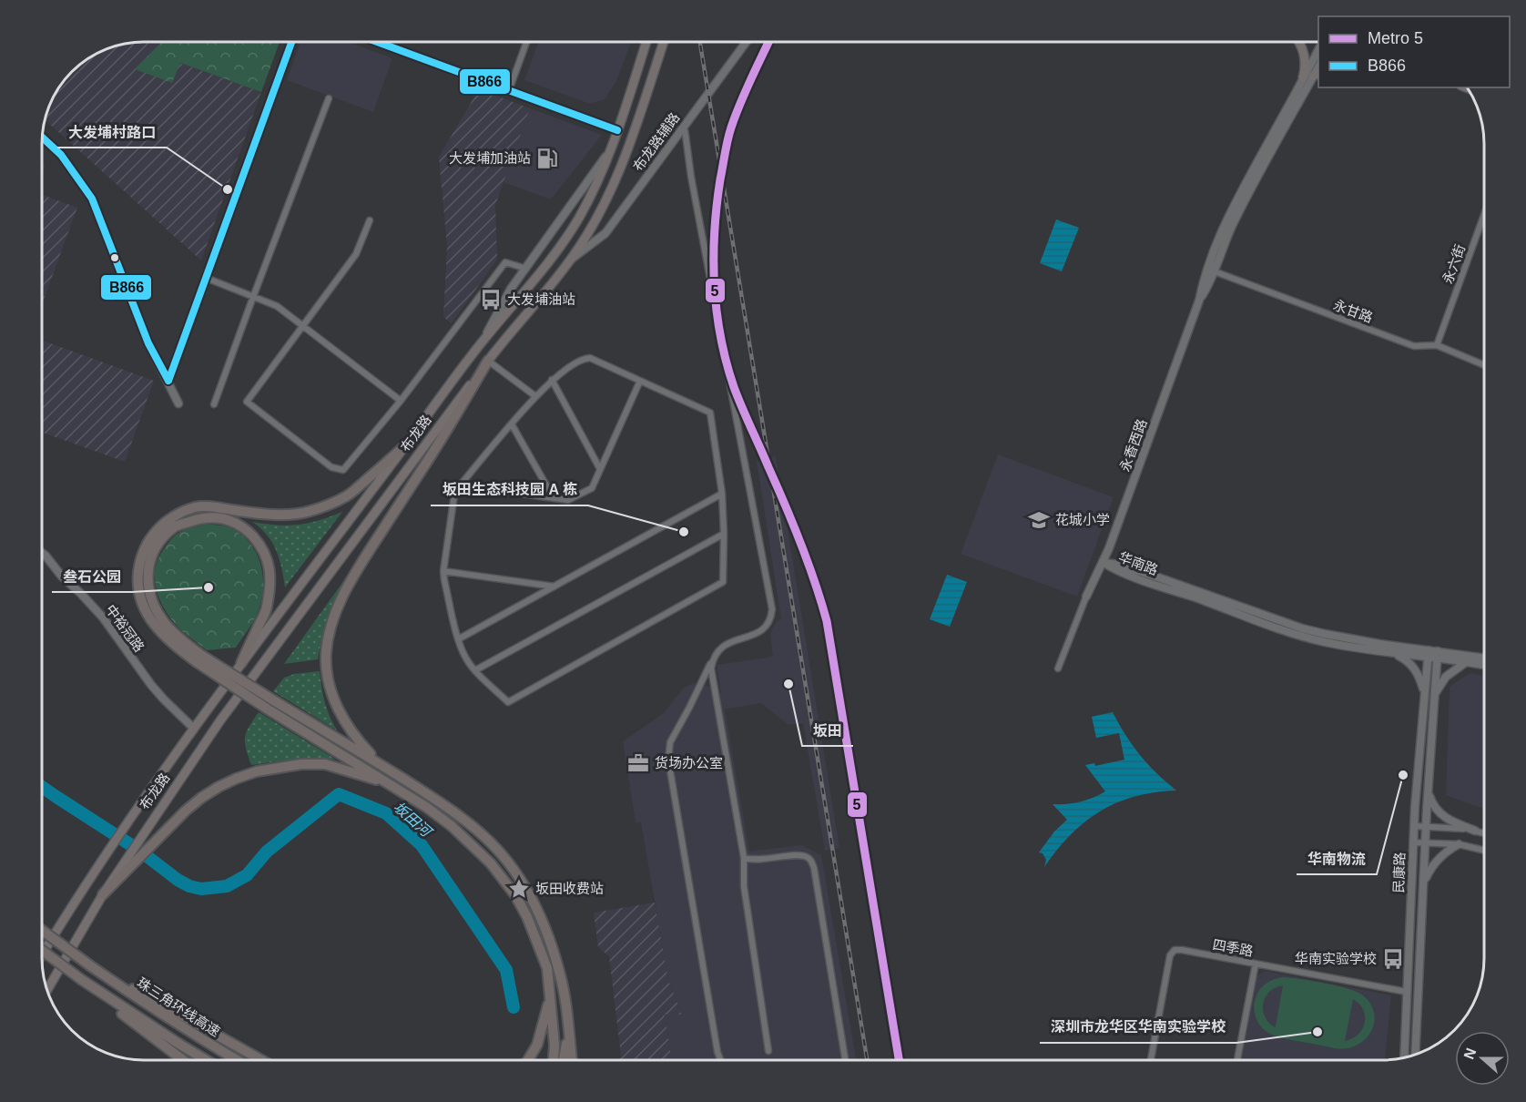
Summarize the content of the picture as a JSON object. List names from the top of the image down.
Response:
{
  "streets": {
    "highway": ["珠三角环线高速"],
    "main road": [
      "布龙路辅路",
      "布龙路",
      "永香西路",
      "华南路",
      "中裕冠路",
      "民康路"
    ],
    "street": ["永六街", "永甘路", "四季路"]
  },
  "crossings": [
    ["布龙路辅路", "布龙路"],
    ["永六街", "永甘路"],
    ["永甘路", "永香西路"],
    ["布龙路", "中裕冠路"],
    ["永香西路", "华南路"],
    ["华南路", "民康路"],
    ["民康路", "四季路"]
  ],
  "water": ["坂田河"],
  "places": {
    "fuel station": ["大发埔加油站"],
    "other": [
      "大发埔村路口",
      "坂田生态科技园 A 栋",
      "叁石公园",
      "坂田",
      "华南物流",
      "深圳市龙华区华南实验学校"
    ],
    "bus stop": ["大发埔油站", "华南实验学校"],
    "school or university": ["花城小学"],
    "office": ["货场办公室"],
    "place": ["坂田收费站"]
  },
  "lines": ["metro line 5", "transit line B866"],
  "legend": ["Metro 5", "B866"],
  "north": "left"
}
